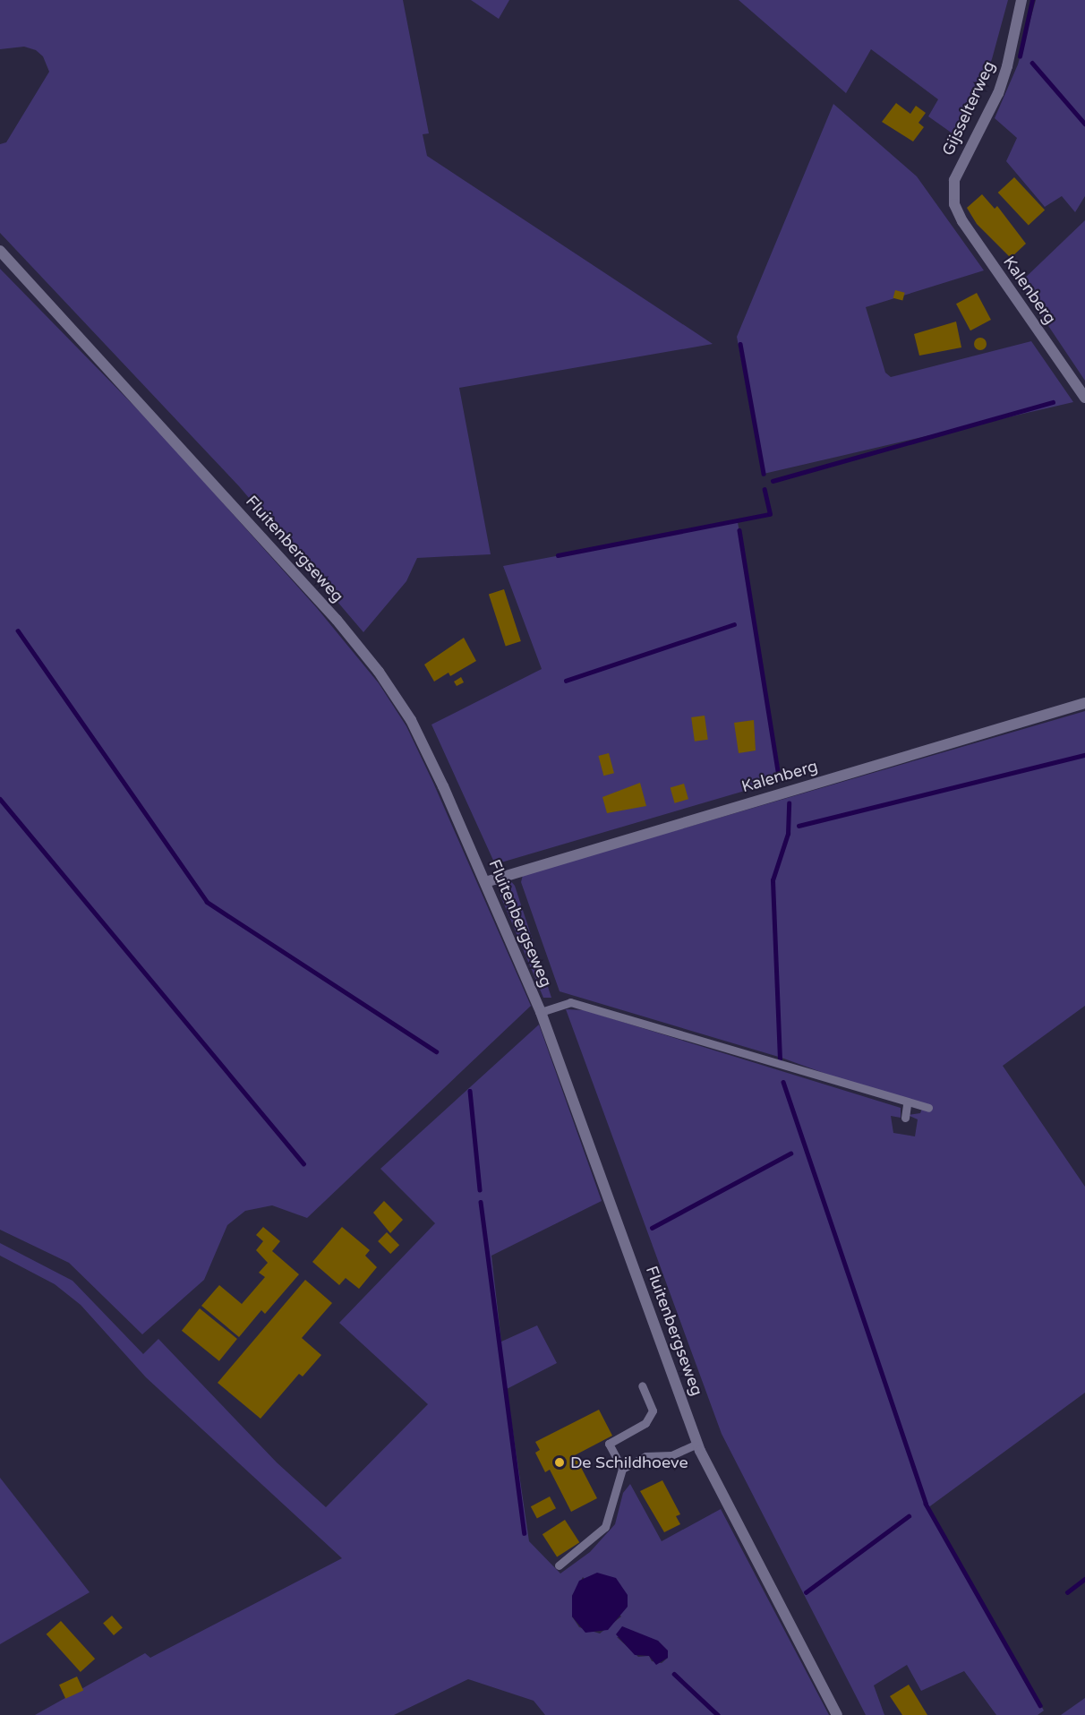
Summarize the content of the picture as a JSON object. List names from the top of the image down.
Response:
{
  "streets": {
    "street": ["Gijsselterweg", "Kalenberg", "Fluitenbergseweg"]
  },
  "crossings": [
    ["Gijsselterweg", "Kalenberg"],
    ["Kalenberg", "Fluitenbergseweg"]
  ],
  "places": ["De Schildhoeve"]
}
